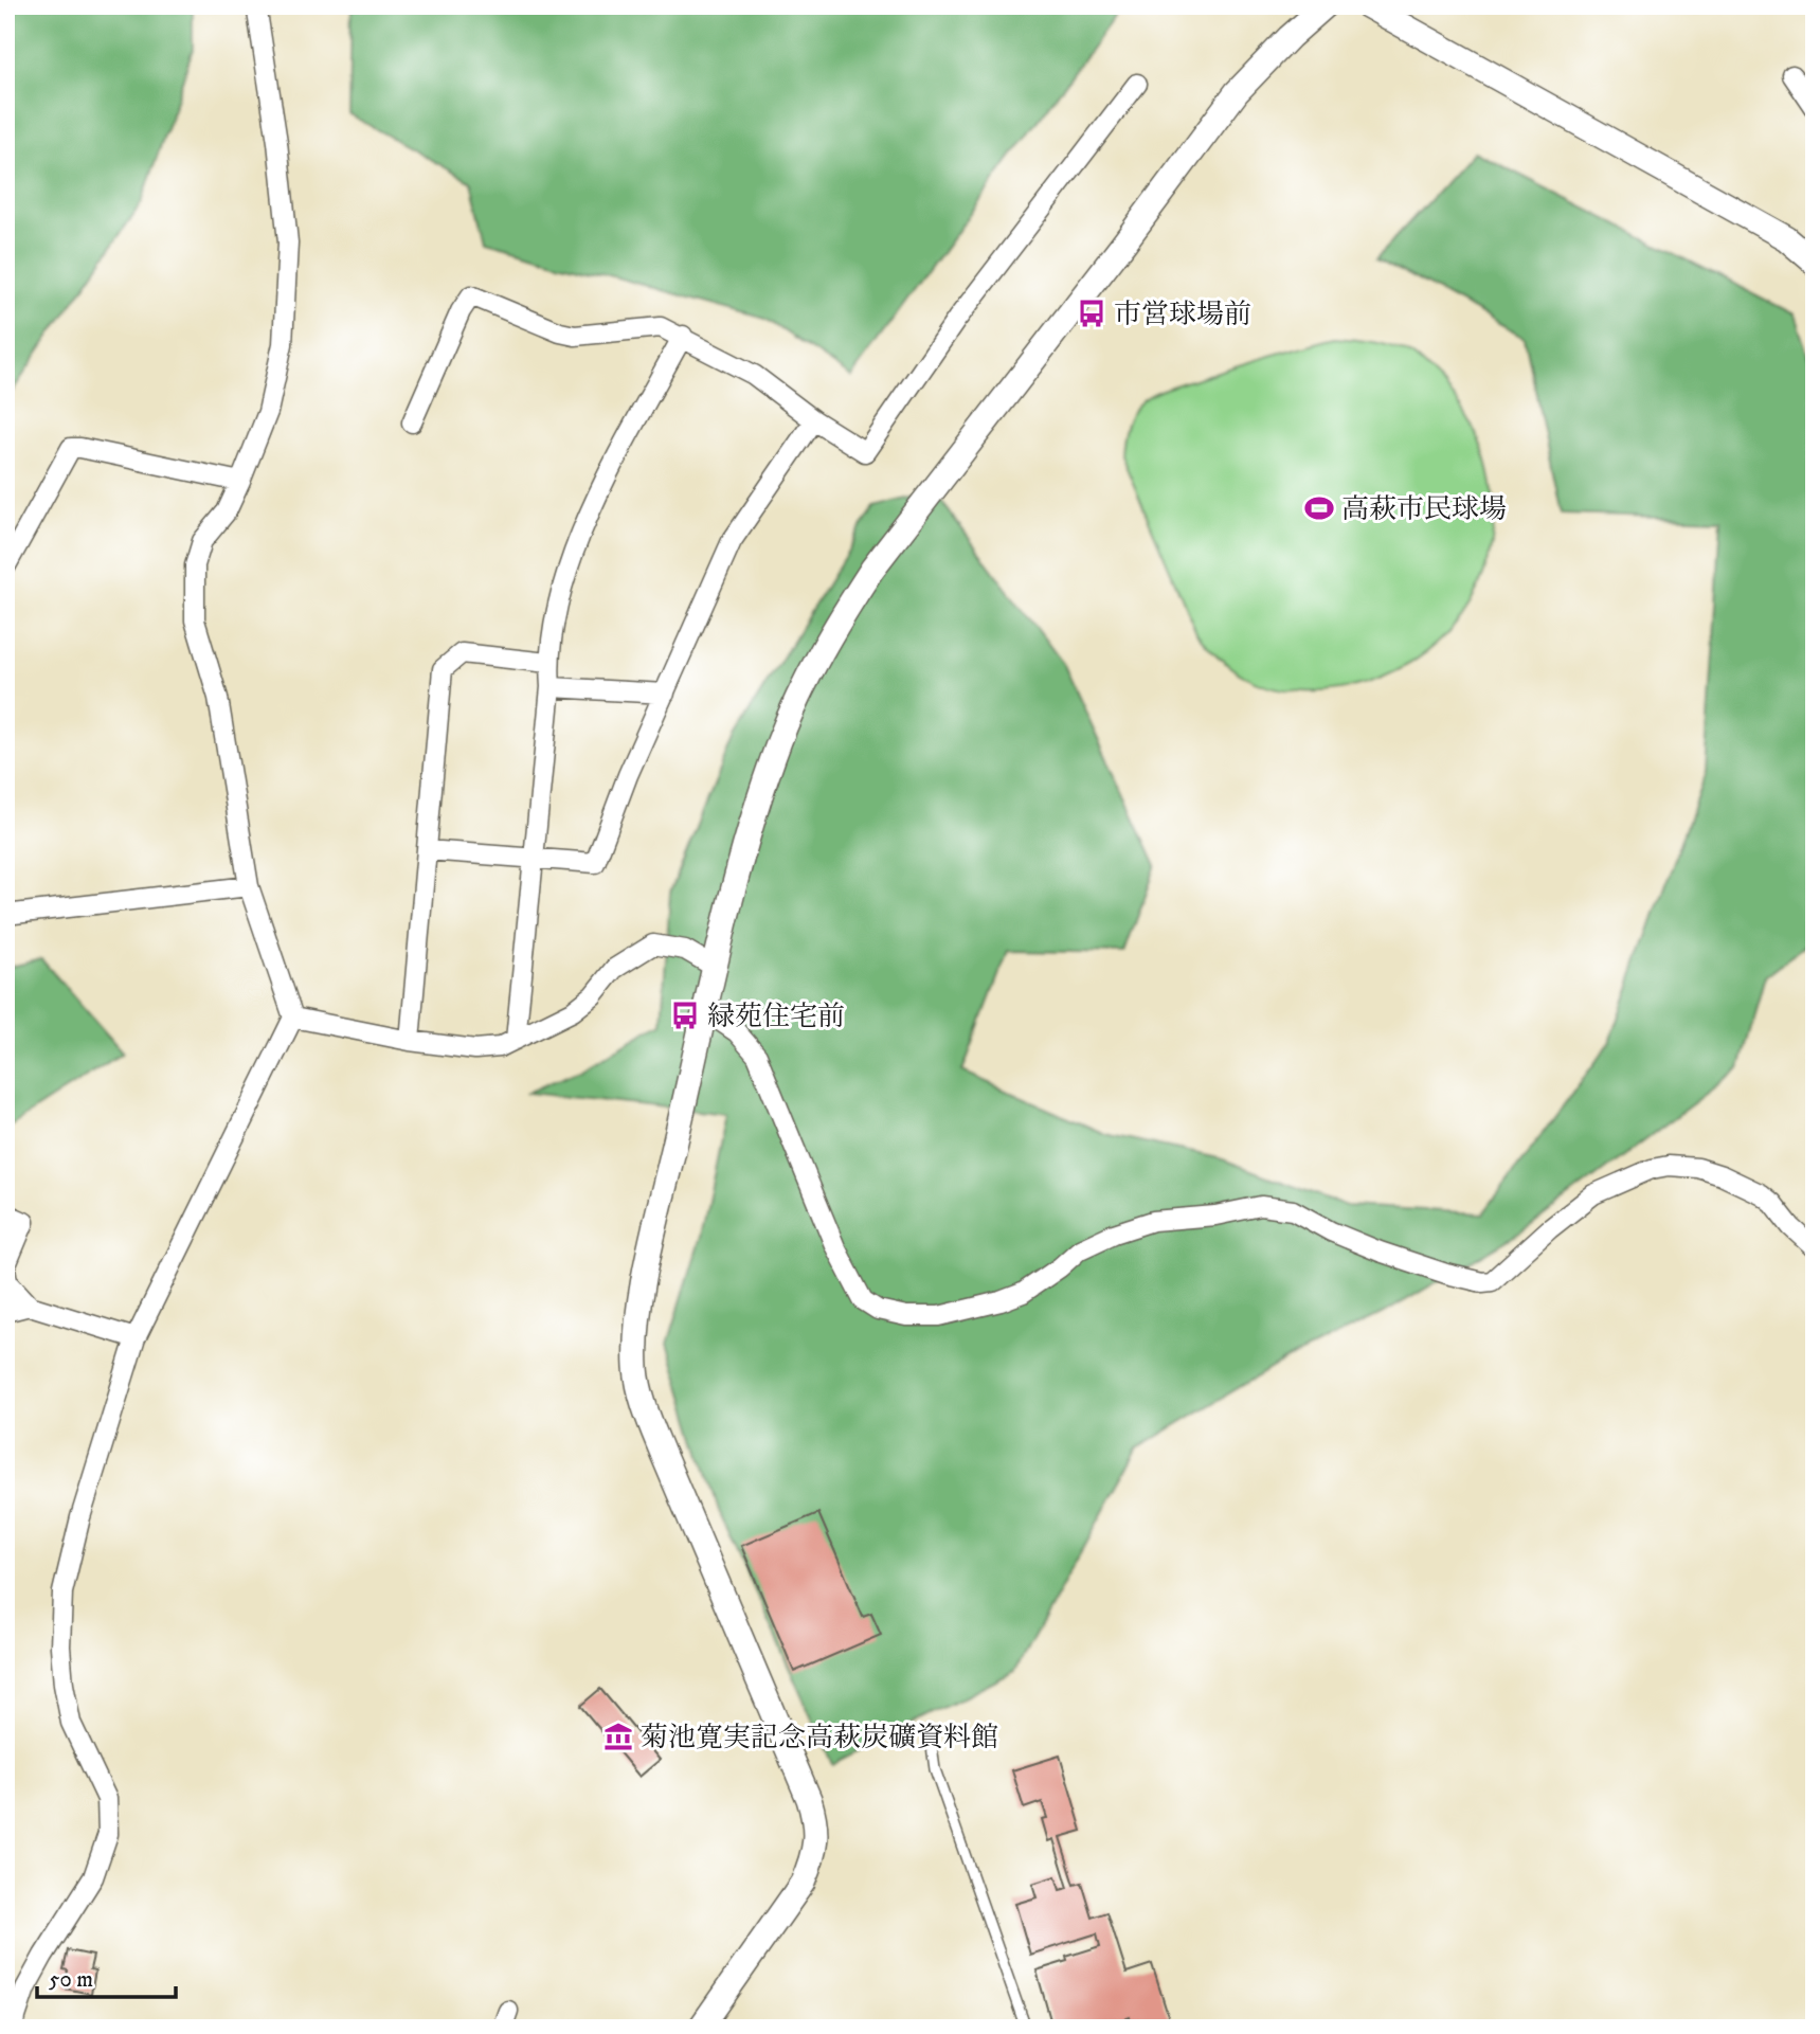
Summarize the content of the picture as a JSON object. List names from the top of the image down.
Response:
{
  "places": {
    "bus stop": ["市営球場前", "緑苑住宅前"],
    "sports": ["高萩市民球場"],
    "museum": ["菊池寛実記念高萩炭礦資料館"]
  },
  "scale_bar": "50 m"
}
